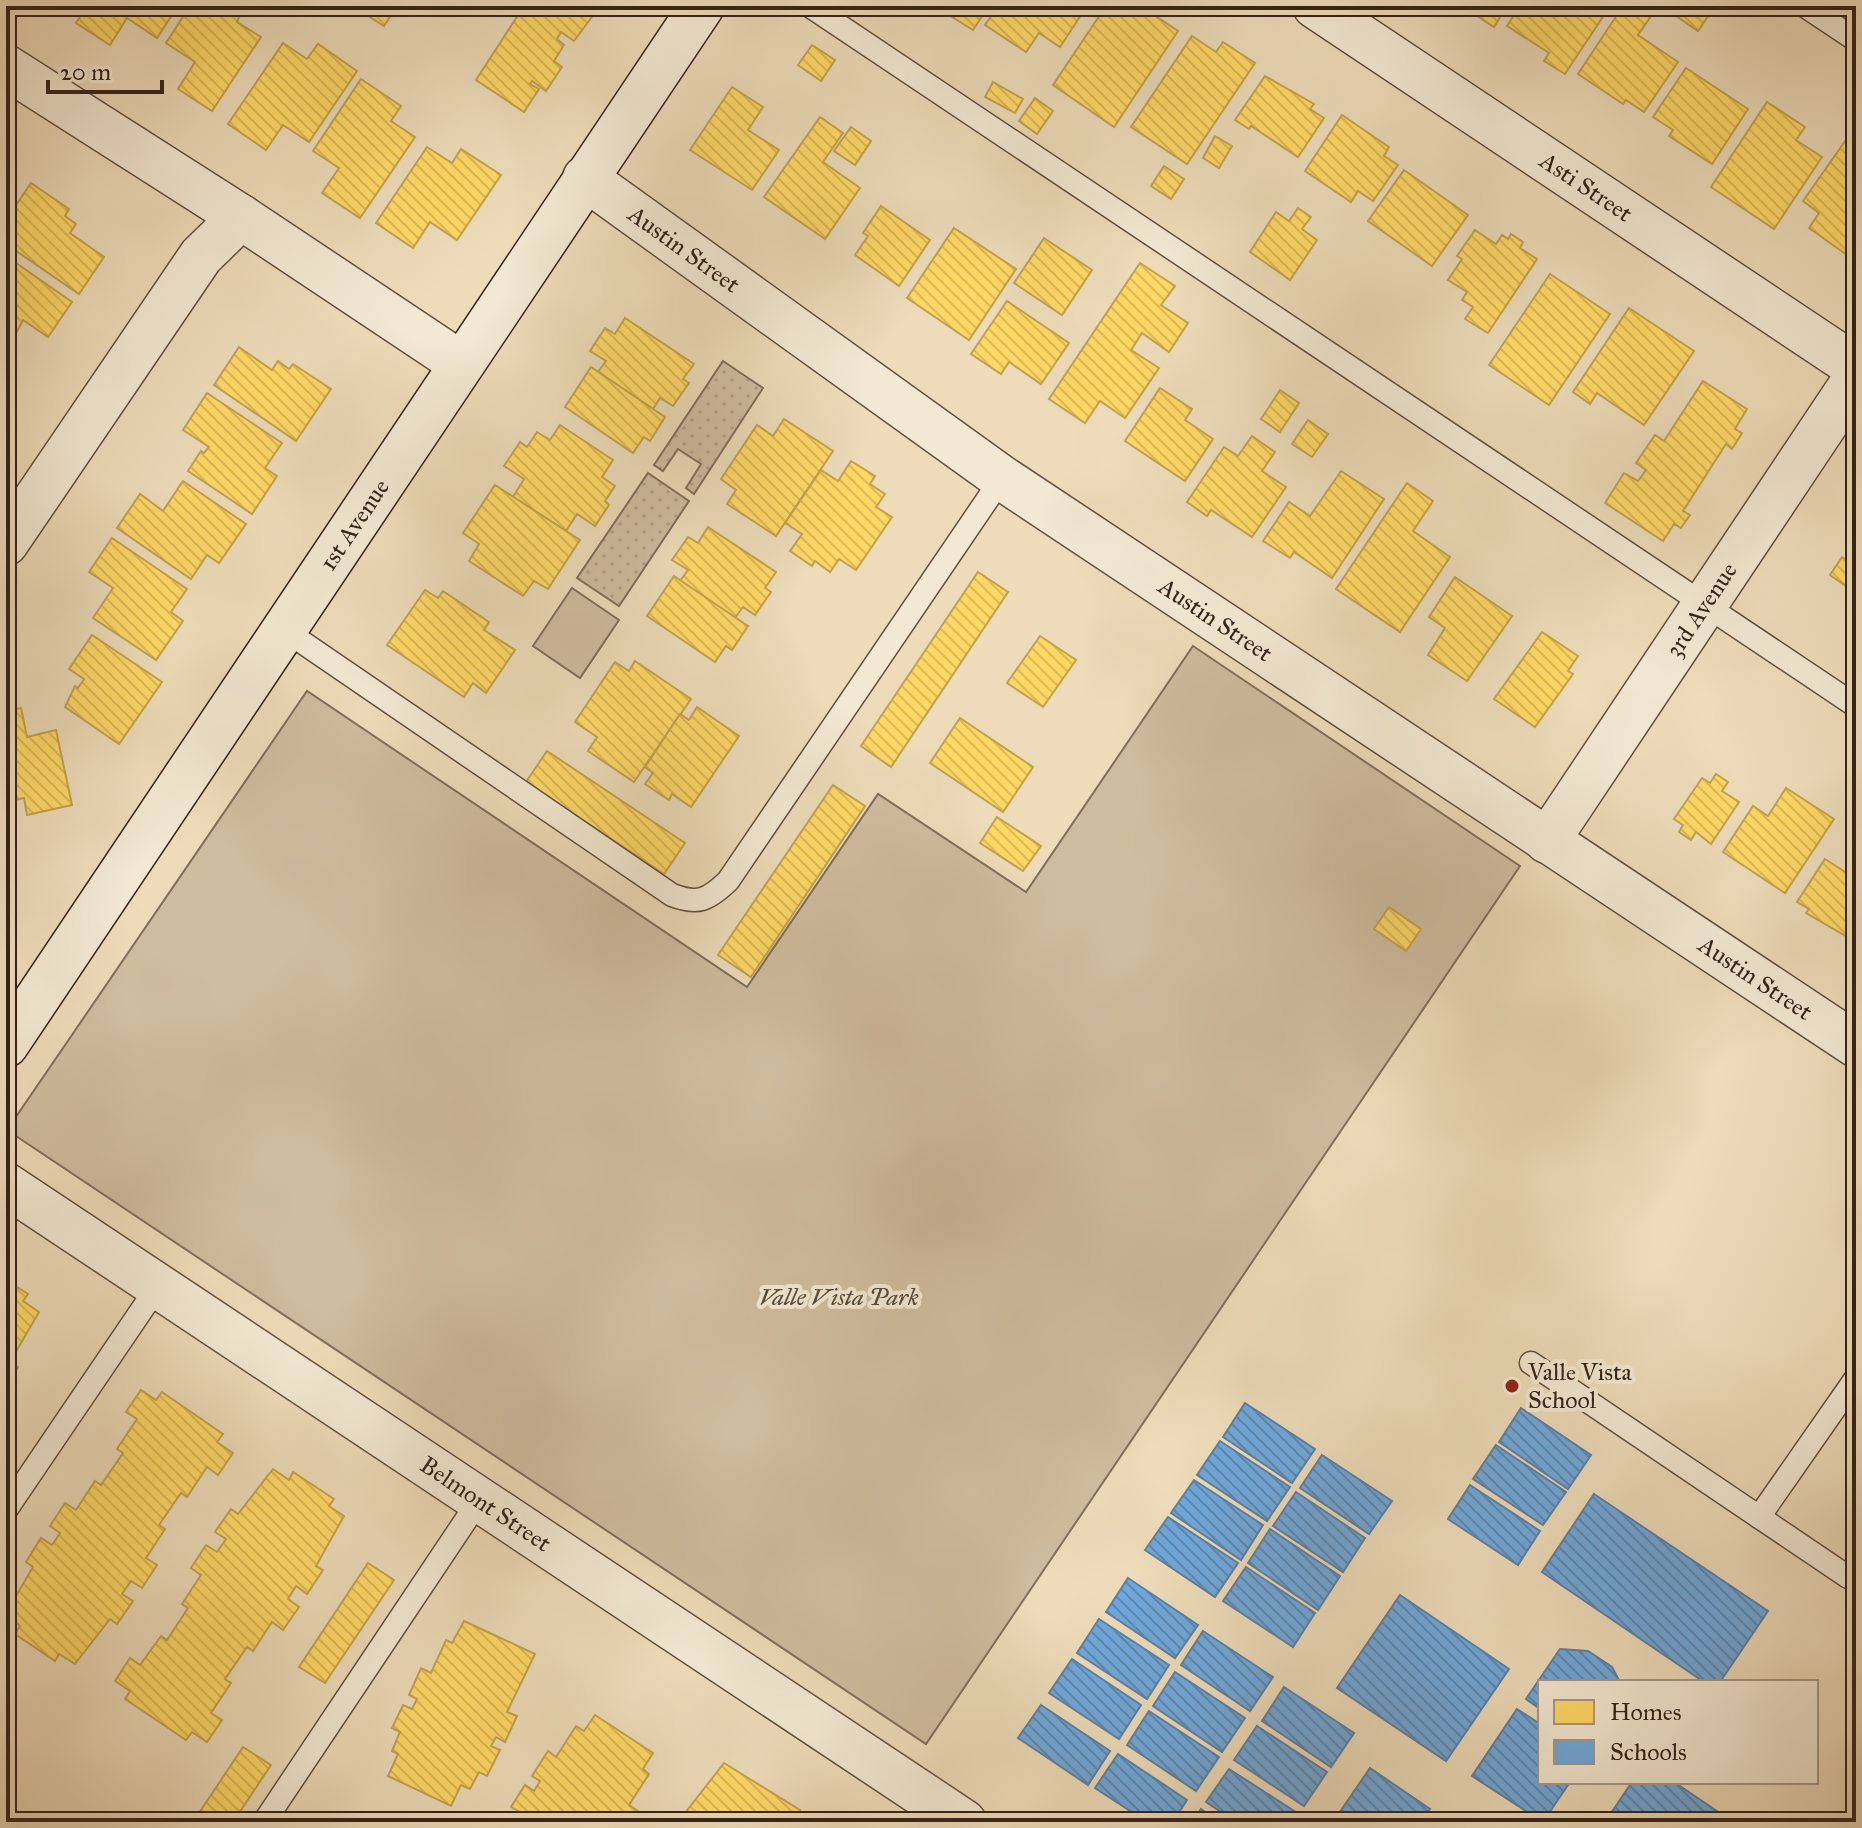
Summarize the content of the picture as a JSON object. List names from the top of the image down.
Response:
{
  "streets": {
    "street": [
      "Asti Street",
      "Austin Street",
      "1st Avenue",
      "3rd Avenue",
      "Belmont Street"
    ]
  },
  "crossings": [
    ["Austin Street", "1st Avenue"],
    ["Austin Street", "3rd Avenue"]
  ],
  "parks": ["Valle Vista Park"],
  "places": ["Valle Vista School"],
  "legend": ["Homes", "Schools"],
  "scale_bar": "20 m"
}
